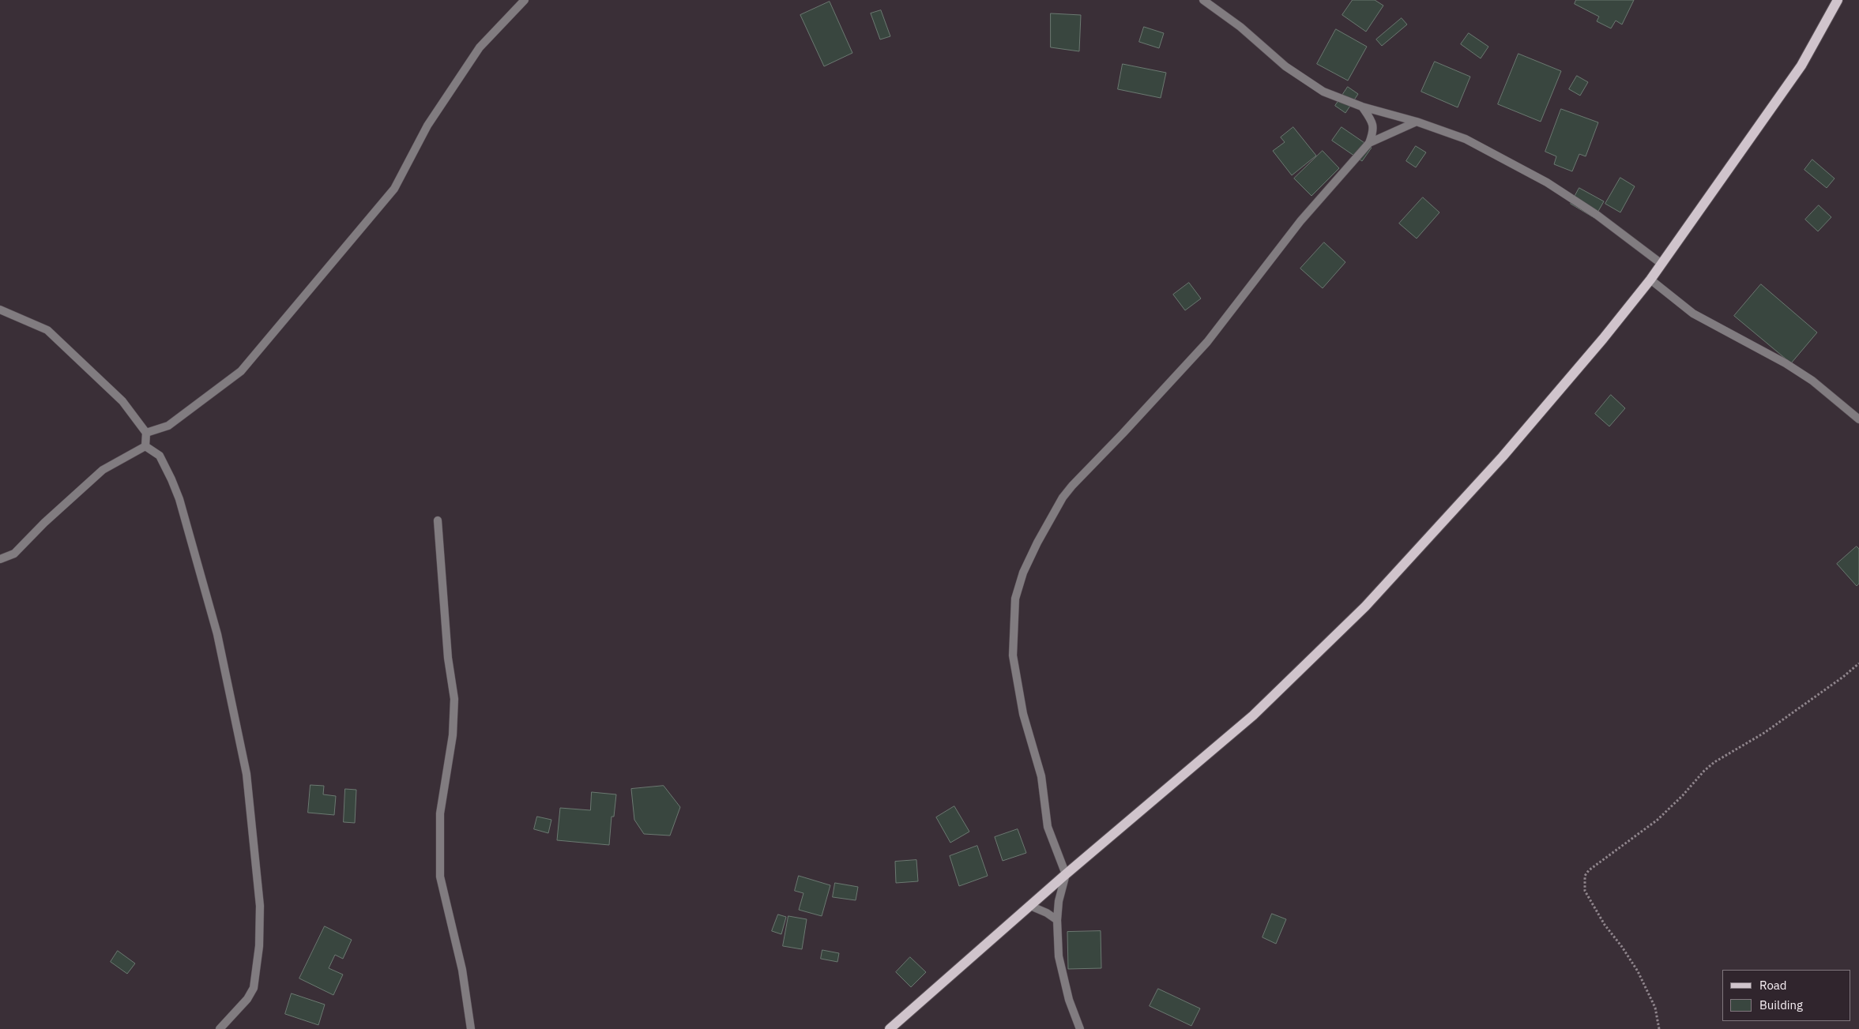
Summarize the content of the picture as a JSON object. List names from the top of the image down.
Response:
{
  "legend": ["Road", "Building"]
}
